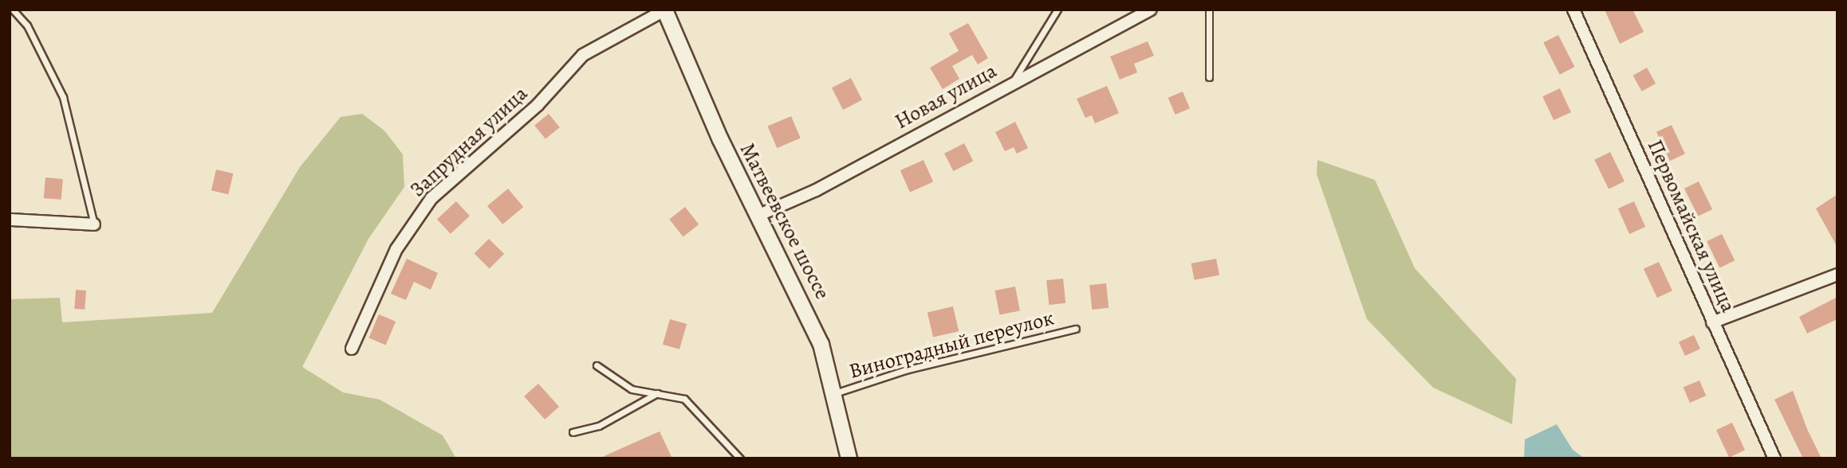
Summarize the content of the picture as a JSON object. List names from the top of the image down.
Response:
{
  "streets": {
    "main road": ["Матвеевское шоссе"],
    "street": ["Новая улица", "Запрудная улица", "Первомайская улица"],
    "lane": ["Виноградный переулок"]
  },
  "crossings": [
    ["Новая улица", "Матвеевское шоссе"],
    ["Запрудная улица", "Матвеевское шоссе"],
    ["Матвеевское шоссе", "Виноградный переулок"]
  ]
}
